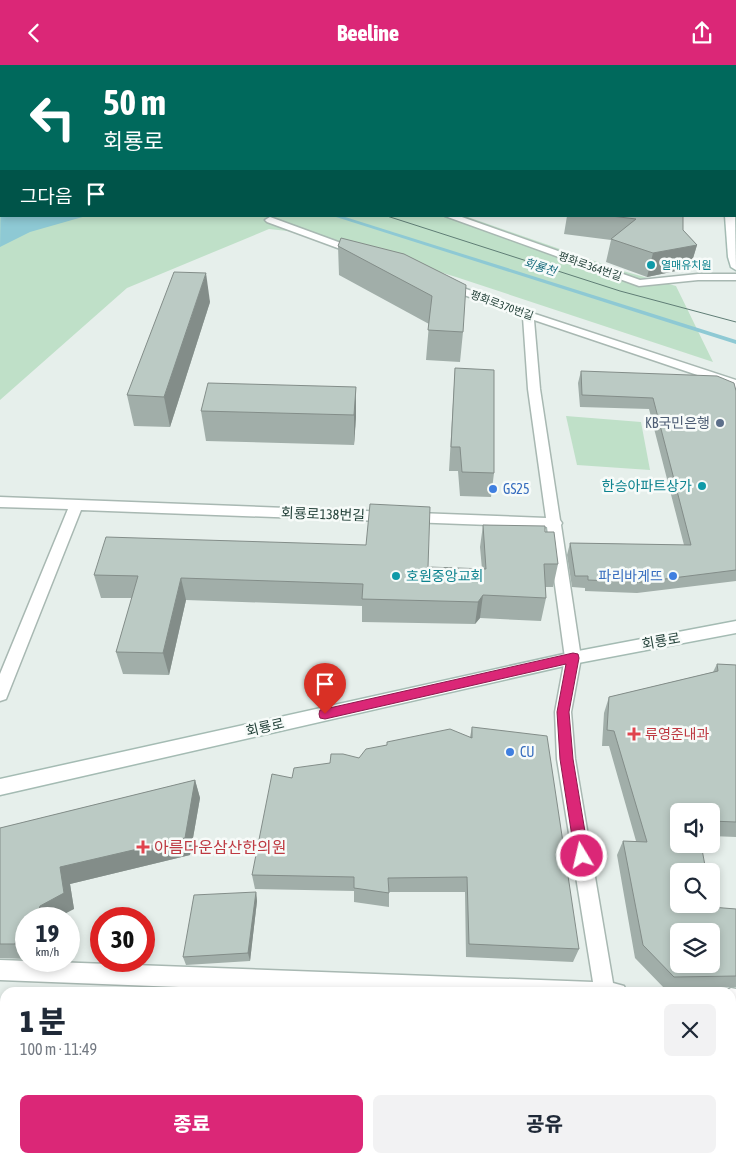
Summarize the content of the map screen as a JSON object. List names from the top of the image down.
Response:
{
  "streets": {
    "street": [
      "평화로364번길",
      "평화로370번길",
      "회룡로138번길",
      "회룡로"
    ]
  },
  "water": ["회룡천"],
  "places": {
    "other": [
      "열매유치원",
      "KB국민은행",
      "한승아파트상가",
      "GS25",
      "호원중앙교회",
      "파리바게뜨",
      "CU"
    ],
    "health": ["류영준내과", "아름다운삼산한의원"]
  },
  "page": {
    "header": "Beeline",
    "turn": ["50 m", "회룡로"],
    "then": "그다음",
    "speed": "19 km/h",
    "limit": "30",
    "heading": ["1 분", "100 m · 11:49"],
    "buttons": ["종료", "공유"]
  }
}
